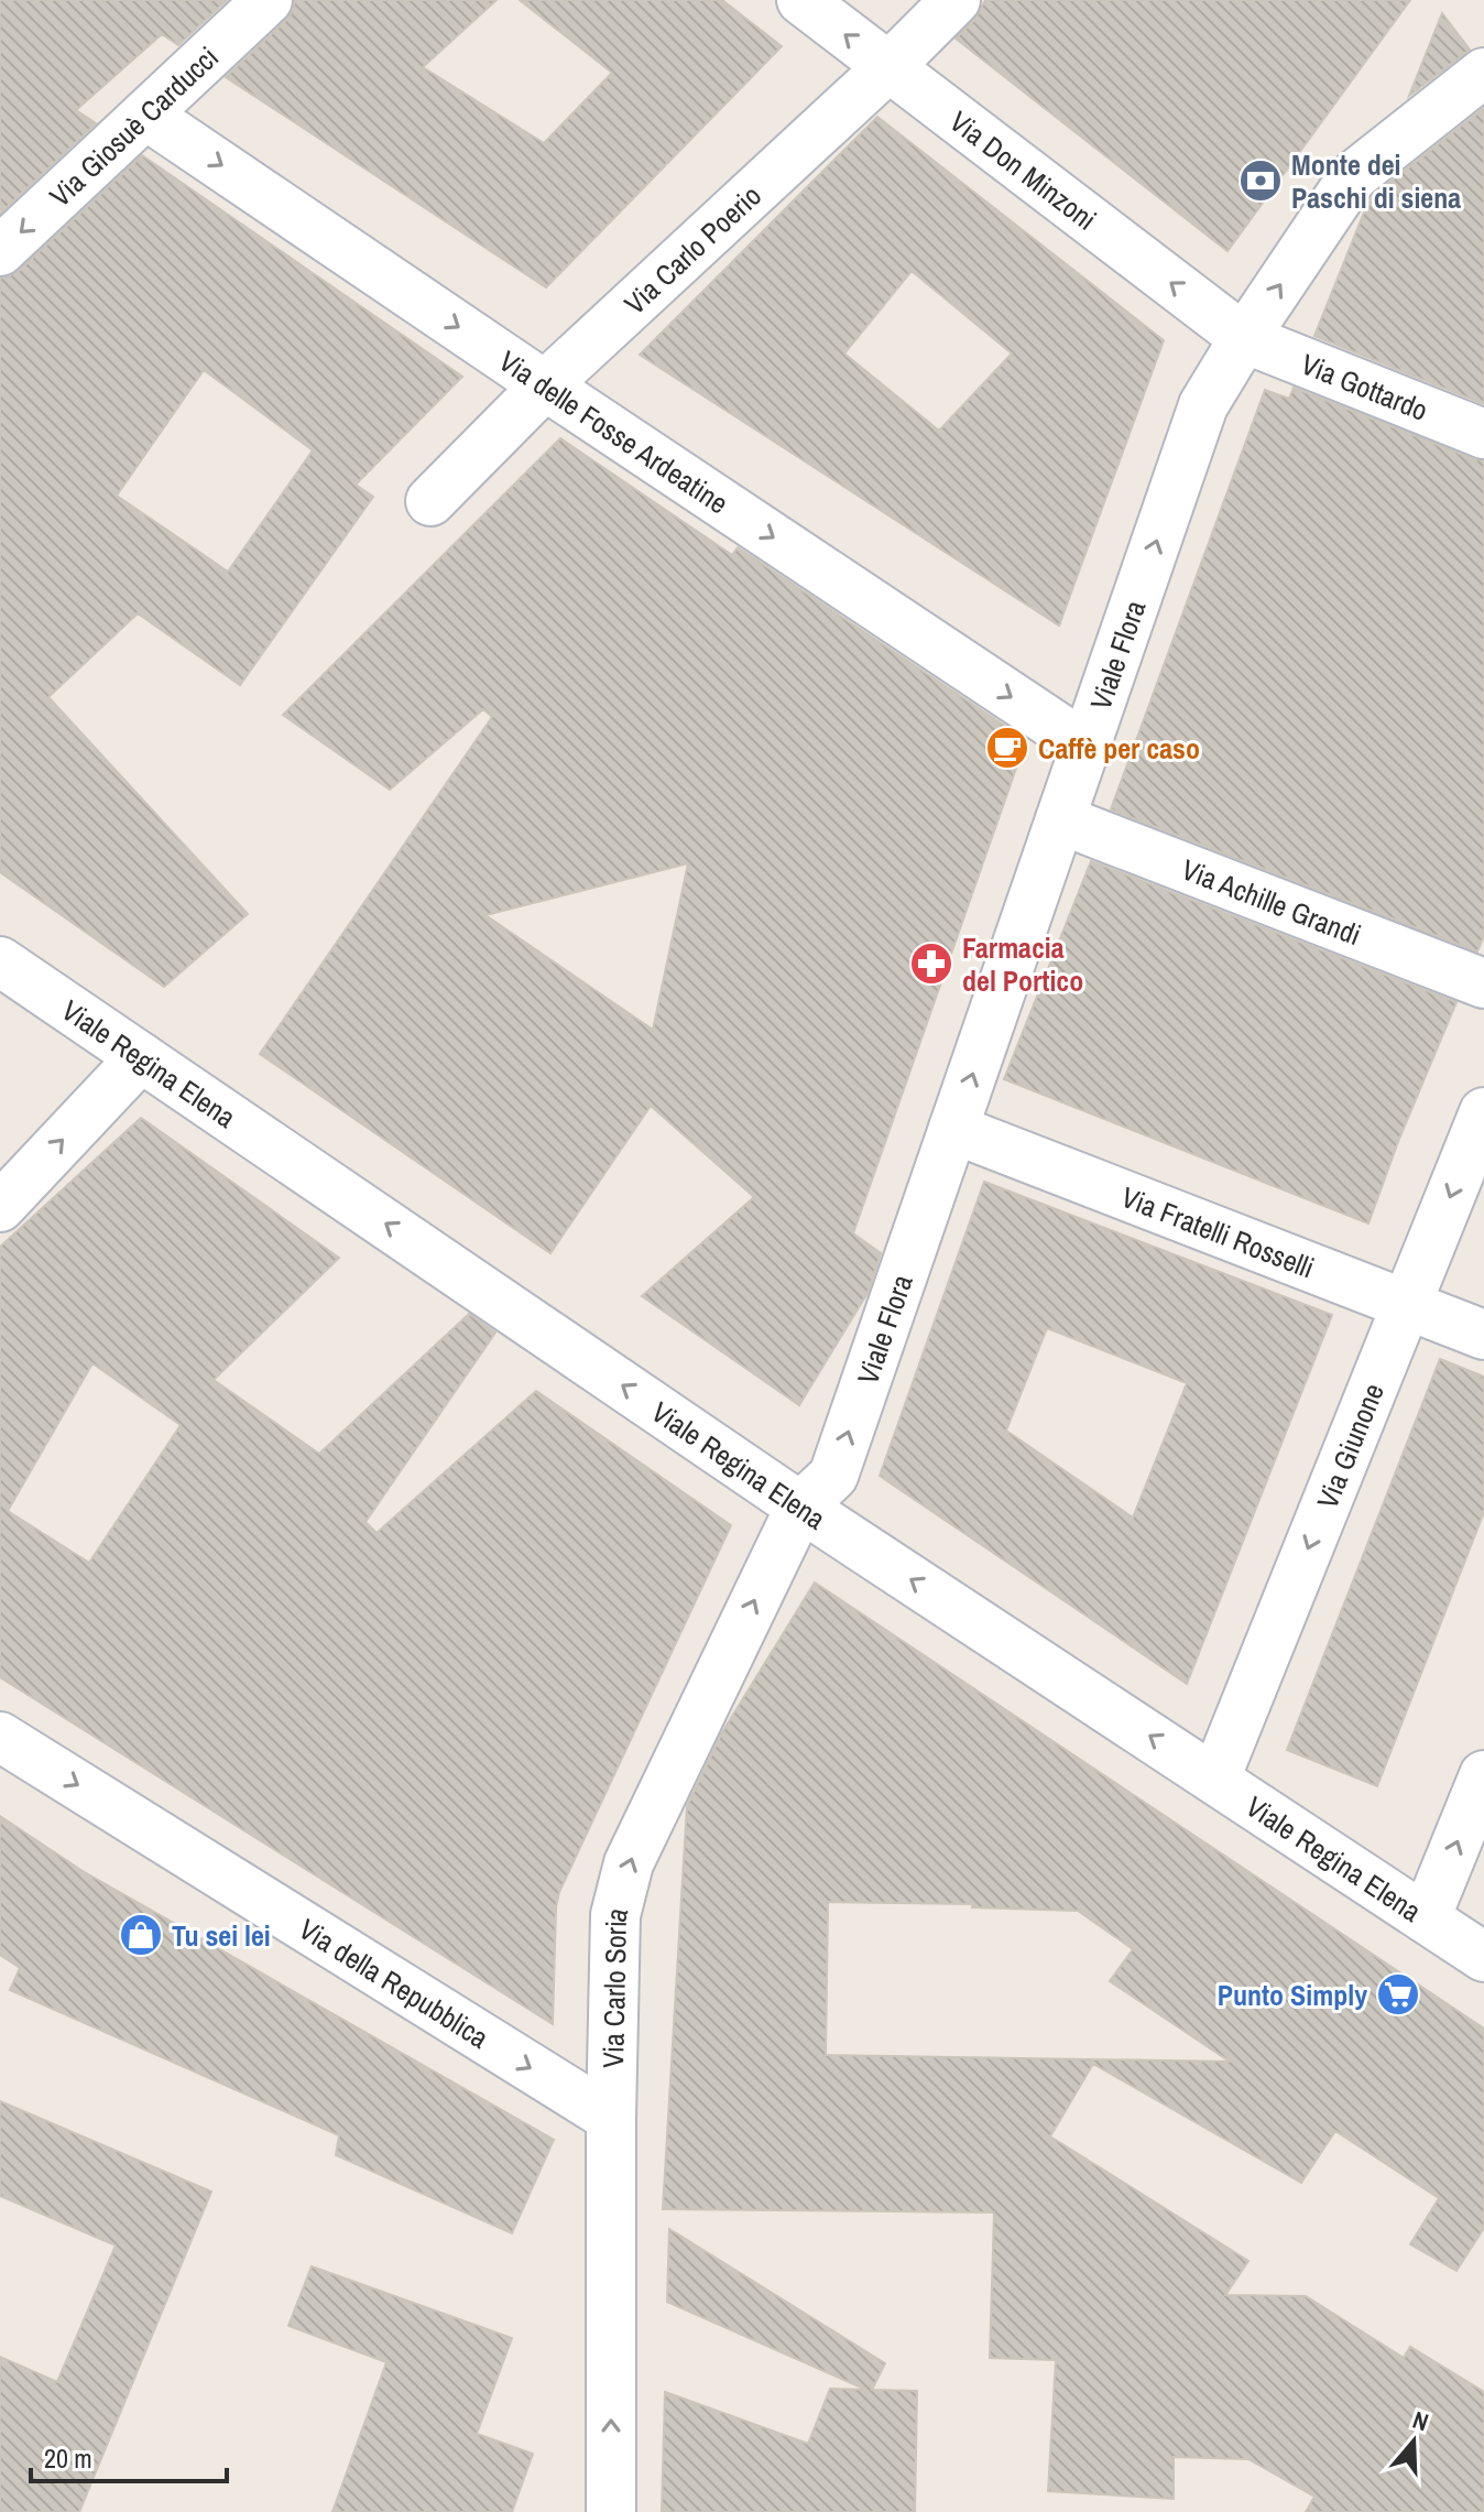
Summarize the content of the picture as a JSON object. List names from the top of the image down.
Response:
{
  "streets": {
    "street": [
      "Via Giosuè Carducci",
      "Via Don Minzoni",
      "Via Carlo Poerio",
      "Via Gottardo",
      "Via delle Fosse Ardeatine",
      "Viale Flora",
      "Via Achille Grandi",
      "Viale Regina Elena",
      "Via Fratelli Rosselli",
      "Via Giunone",
      "Via della Repubblica",
      "Via Carlo Soria"
    ]
  },
  "crossings": [
    ["Via Giosuè Carducci", "Via delle Fosse Ardeatine"],
    ["Via Don Minzoni", "Via Carlo Poerio"],
    ["Via Don Minzoni", "Via Gottardo"],
    ["Via Don Minzoni", "Viale Flora"],
    ["Via Carlo Poerio", "Via delle Fosse Ardeatine"],
    ["Via Gottardo", "Viale Flora"],
    ["Via delle Fosse Ardeatine", "Viale Flora"],
    ["Viale Flora", "Via Achille Grandi"],
    ["Viale Flora", "Viale Regina Elena"],
    ["Viale Flora", "Via Fratelli Rosselli"],
    ["Viale Flora", "Via Carlo Soria"],
    ["Viale Regina Elena", "Via Giunone"],
    ["Viale Regina Elena", "Via Carlo Soria"],
    ["Via Fratelli Rosselli", "Via Giunone"],
    ["Via della Repubblica", "Via Carlo Soria"]
  ],
  "one_way": [
    "Via Giosuè Carducci",
    "Via Don Minzoni",
    "Via delle Fosse Ardeatine",
    "Viale Flora",
    "Viale Regina Elena",
    "Via Giunone",
    "Via della Repubblica",
    "Via Carlo Soria"
  ],
  "places": {
    "bank": ["Monte dei Paschi di siena"],
    "cafe": ["Caffè per caso"],
    "pharmacy": ["Farmacia del Portico"],
    "shop": ["Tu sei lei"],
    "supermarket": ["Punto Simply"]
  },
  "scale_bar": "20 m",
  "north": "top"
}
